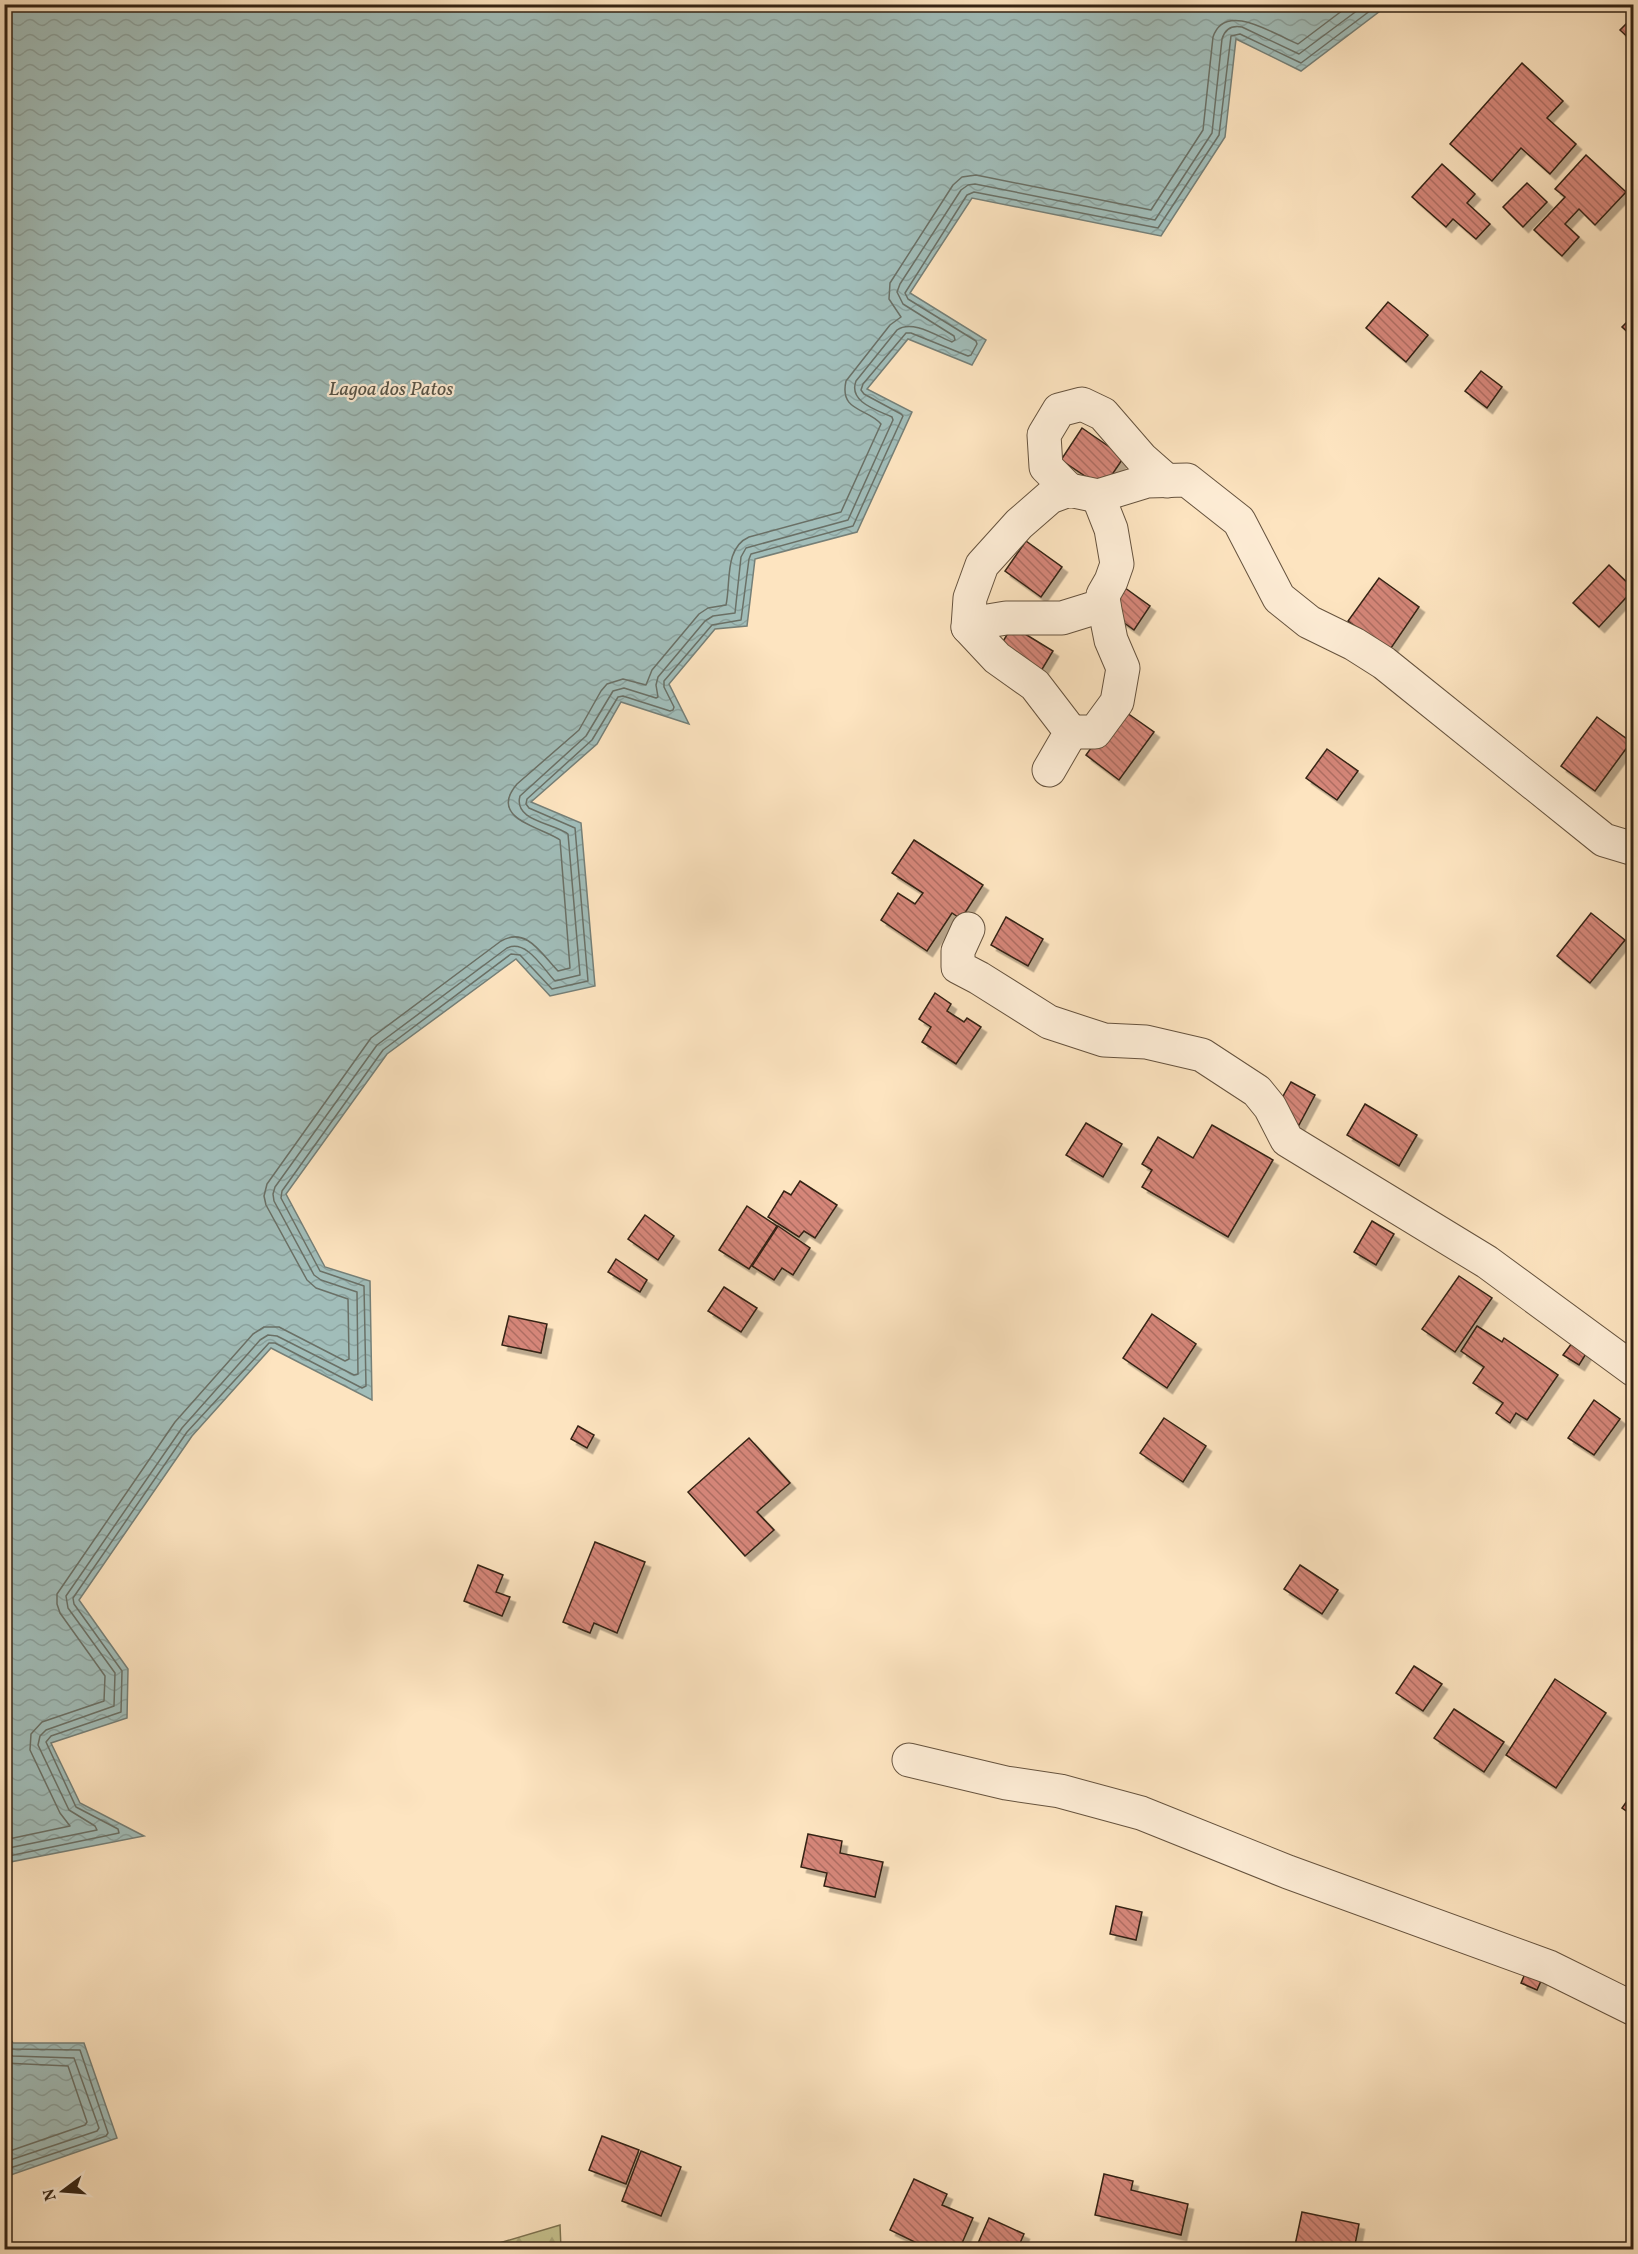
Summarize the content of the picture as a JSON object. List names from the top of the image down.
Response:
{
  "water": ["Lagoa dos Patos"],
  "north": "left"
}
